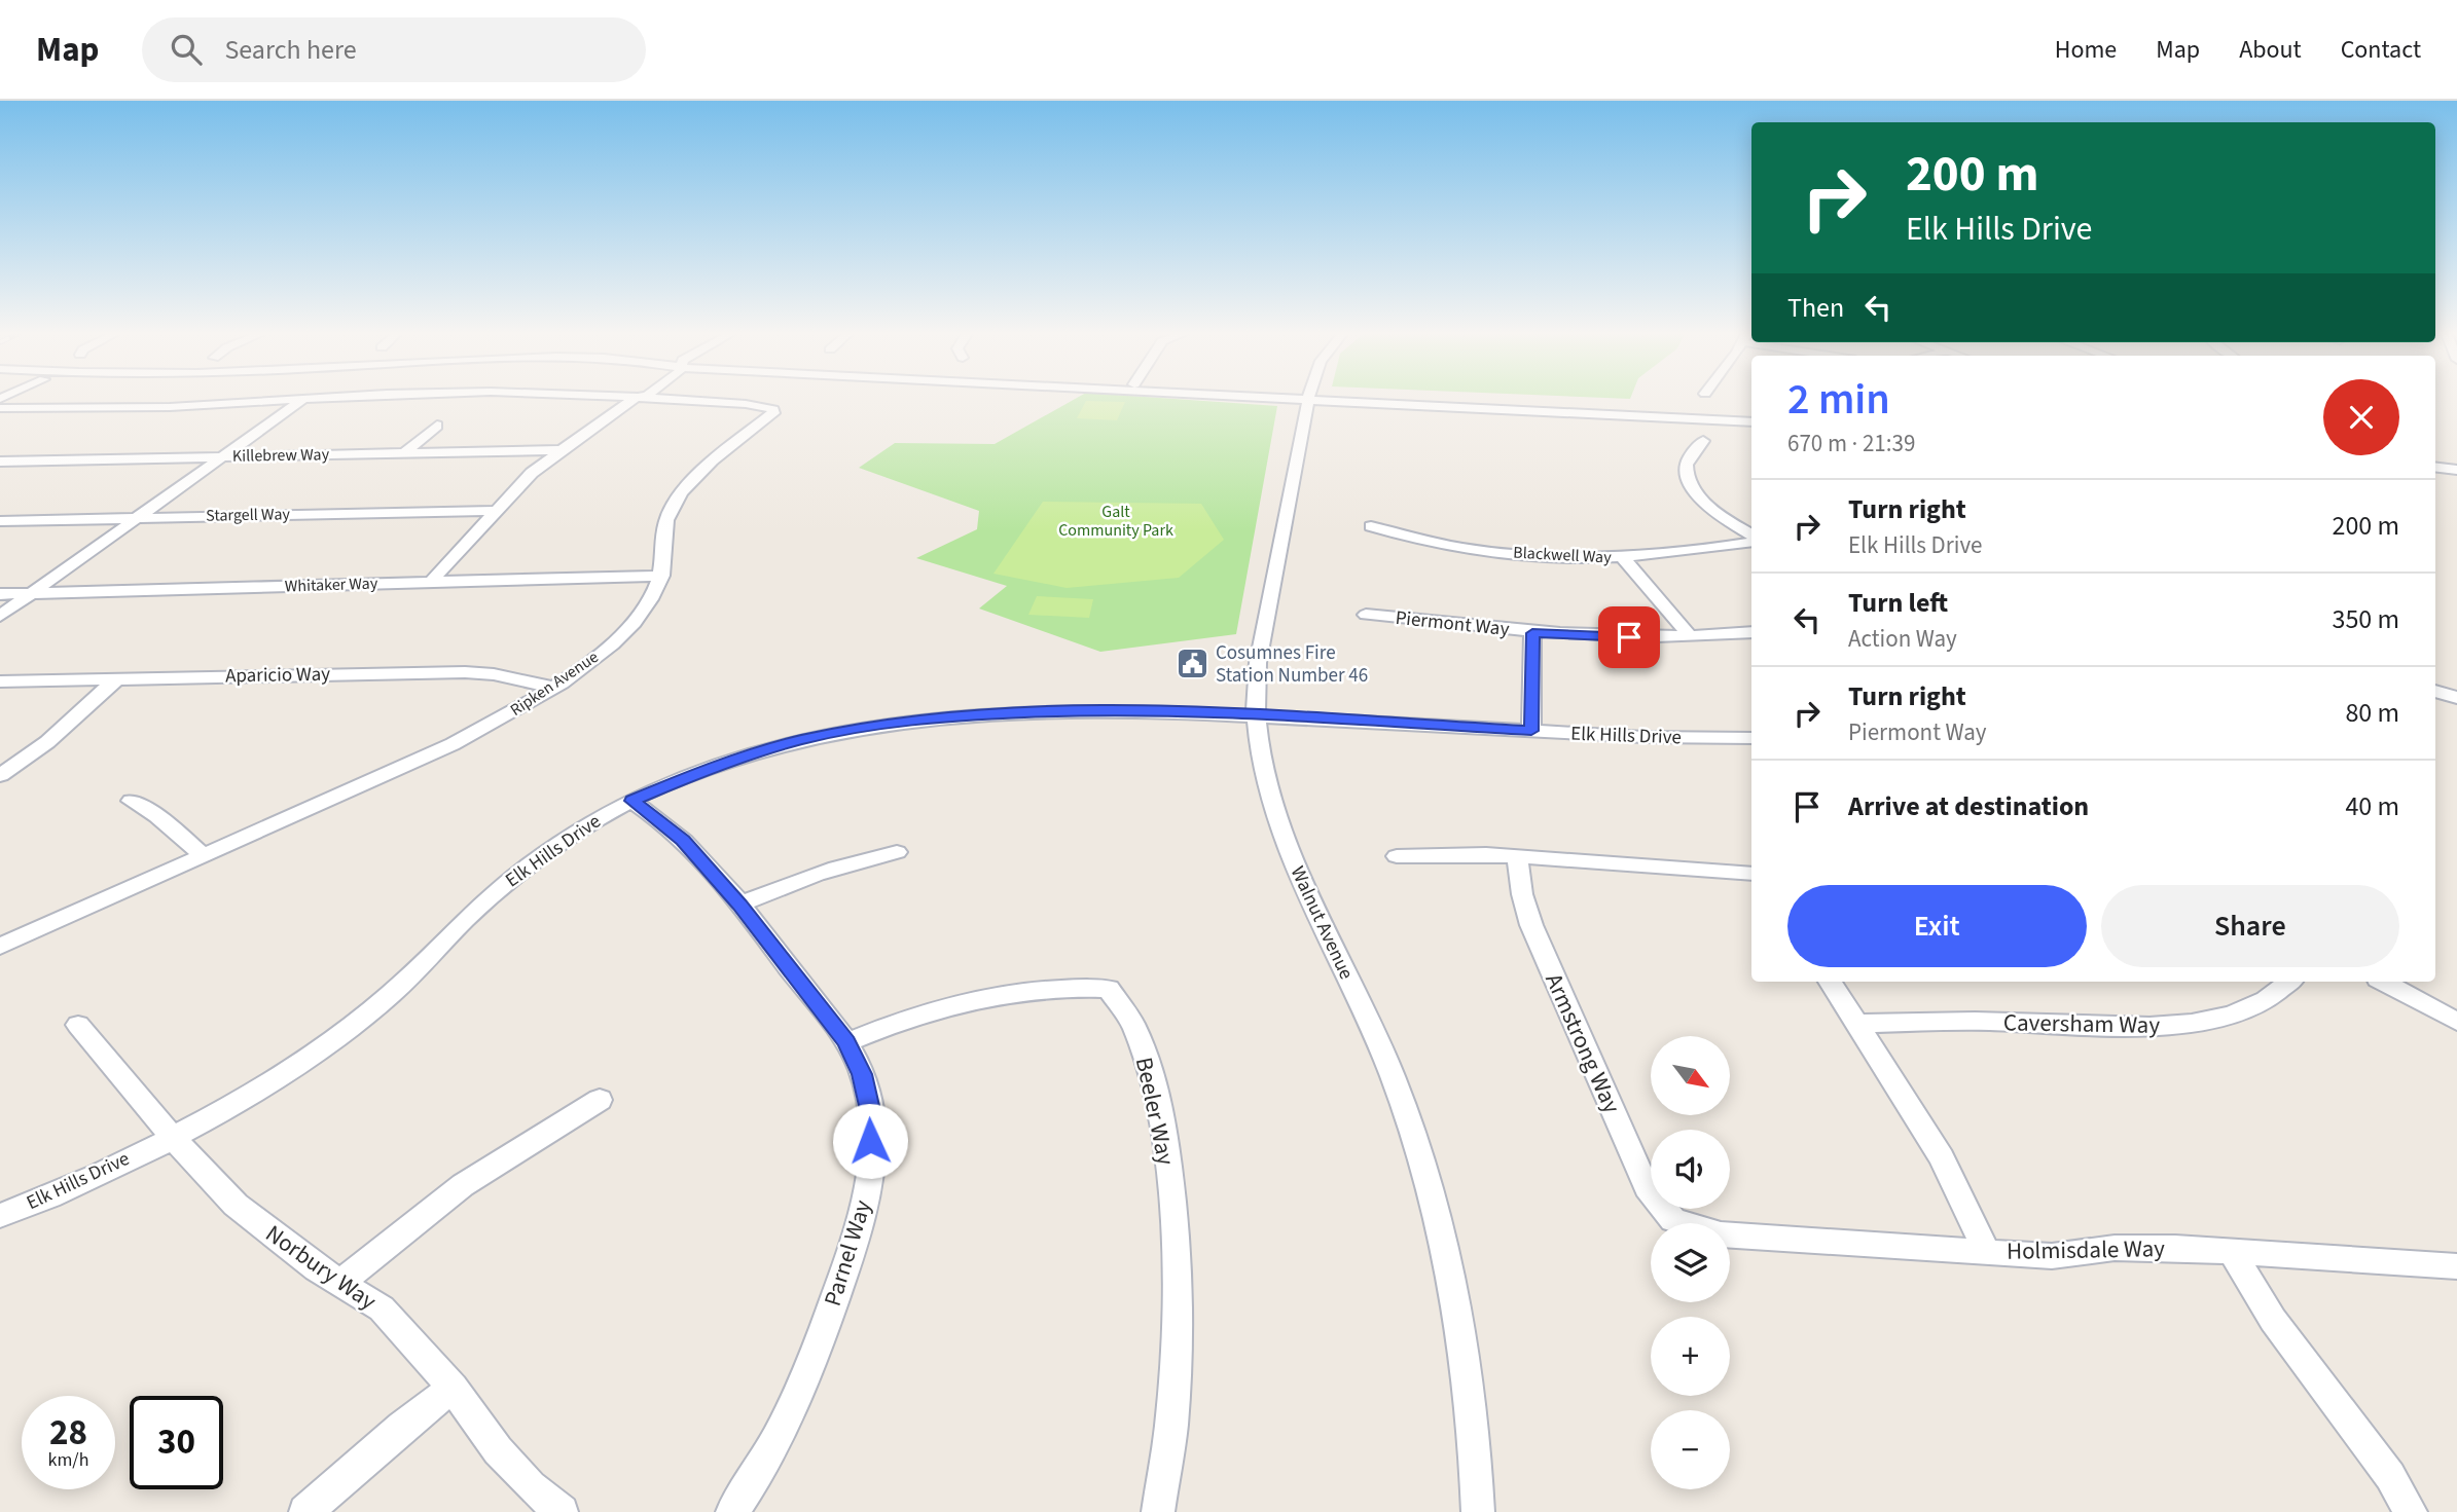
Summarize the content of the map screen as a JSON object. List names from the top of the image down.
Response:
{
  "streets": {
    "street": [
      "Killebrew Way",
      "Stargell Way",
      "Blackwell Way",
      "Whitaker Way",
      "Piermont Way",
      "Aparicio Way",
      "Ripken Avenue",
      "Elk Hills Drive",
      "Walnut Avenue",
      "Caversham Way",
      "Armstrong Way",
      "Beeler Way",
      "Holmisdale Way",
      "Parnel Way",
      "Norbury Way"
    ]
  },
  "crossings": [
    ["Whitaker Way", "Ripken Avenue"],
    ["Aparicio Way", "Ripken Avenue"],
    ["Elk Hills Drive", "Walnut Avenue"],
    ["Elk Hills Drive", "Parnel Way"],
    ["Elk Hills Drive", "Norbury Way"],
    ["Armstrong Way", "Holmisdale Way"],
    ["Beeler Way", "Parnel Way"]
  ],
  "parks": ["Galt Community Park"],
  "places": {
    "public building": ["Cosumnes Fire Station Number 46"]
  },
  "north": "bottom right",
  "page": {
    "header": "Map",
    "search": "Search here",
    "nav": [
      "Home",
      "Map",
      "About",
      "Contact"
    ],
    "turn": ["200 m", "Elk Hills Drive"],
    "then": "Then",
    "heading": ["2 min", "670 m · 21:39"],
    "list": [
      {
        "name": "Turn right",
        "note": "Elk Hills Drive",
        "value": "200 m"
      },
      {
        "name": "Turn left",
        "note": "Action Way",
        "value": "350 m"
      },
      {
        "name": "Turn right",
        "note": "Piermont Way",
        "value": "80 m"
      },
      {
        "name": "Arrive at destination",
        "value": "40 m"
      }
    ],
    "buttons": ["Exit", "Share"],
    "map_buttons": ["+", "−"],
    "speed": "28 km/h",
    "limit": "30"
  }
}
